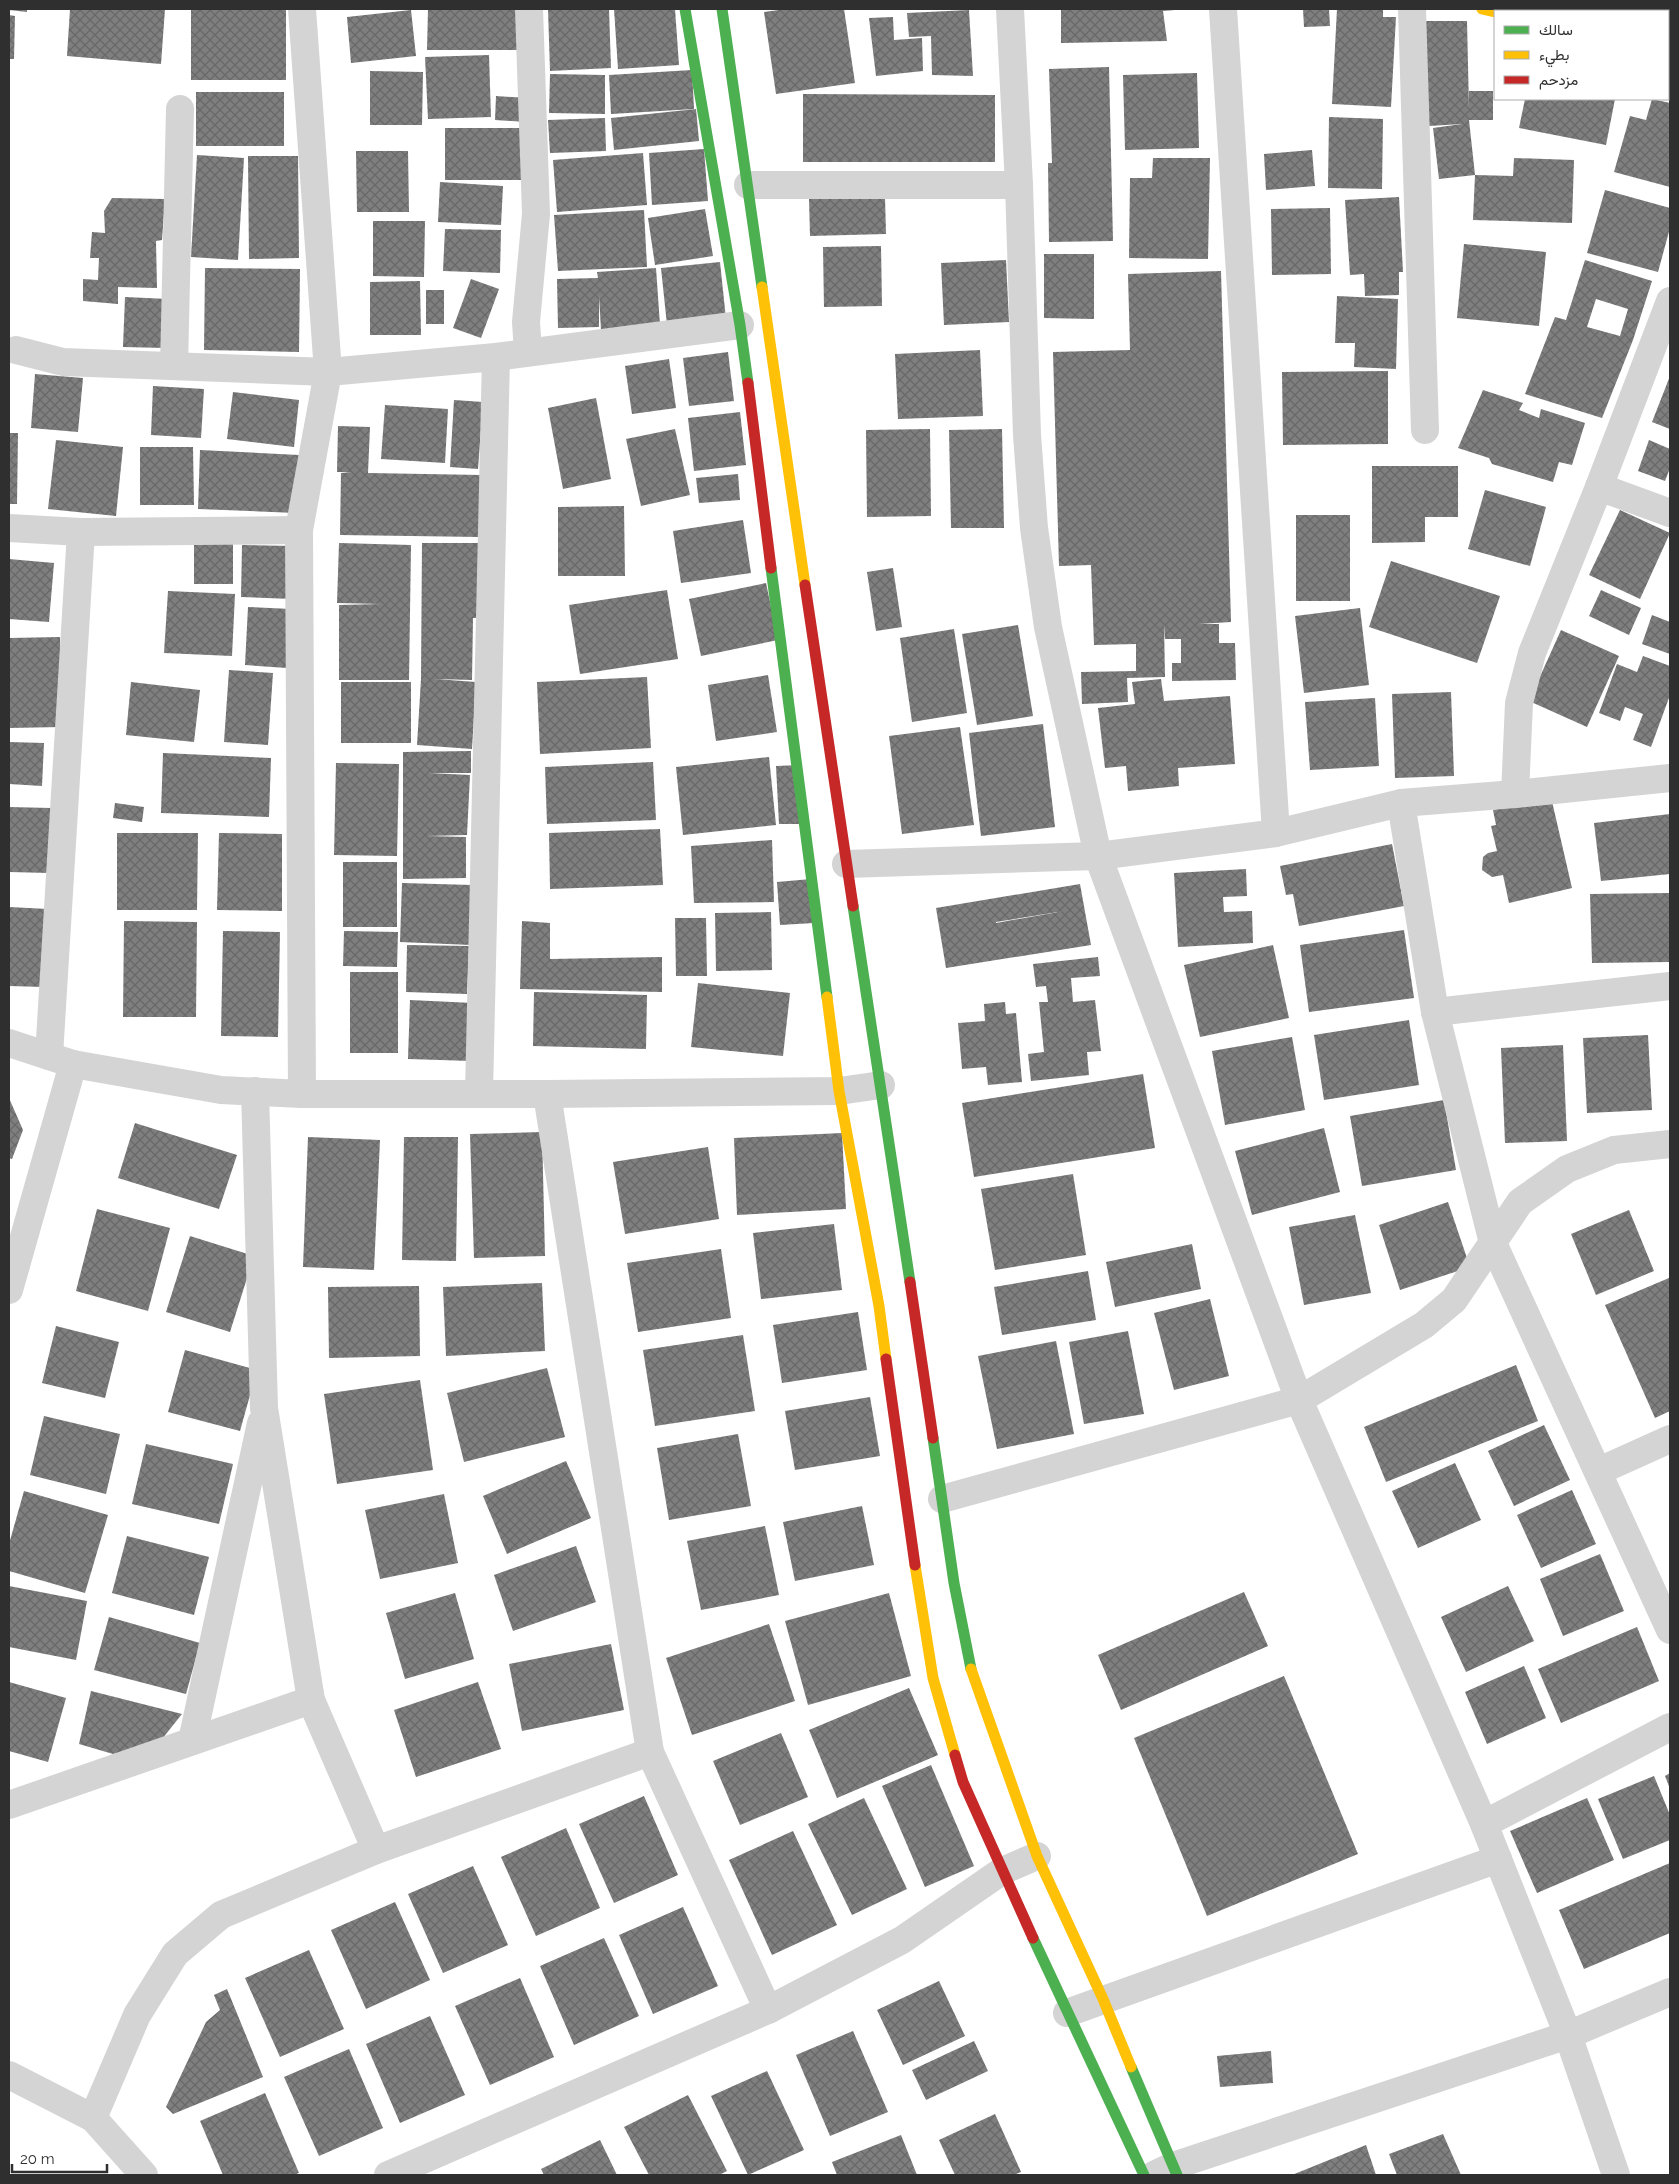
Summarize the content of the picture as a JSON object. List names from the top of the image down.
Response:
{
  "legend": ["سالك", "بطيء", "مزدحم"],
  "scale_bar": "20 m"
}
